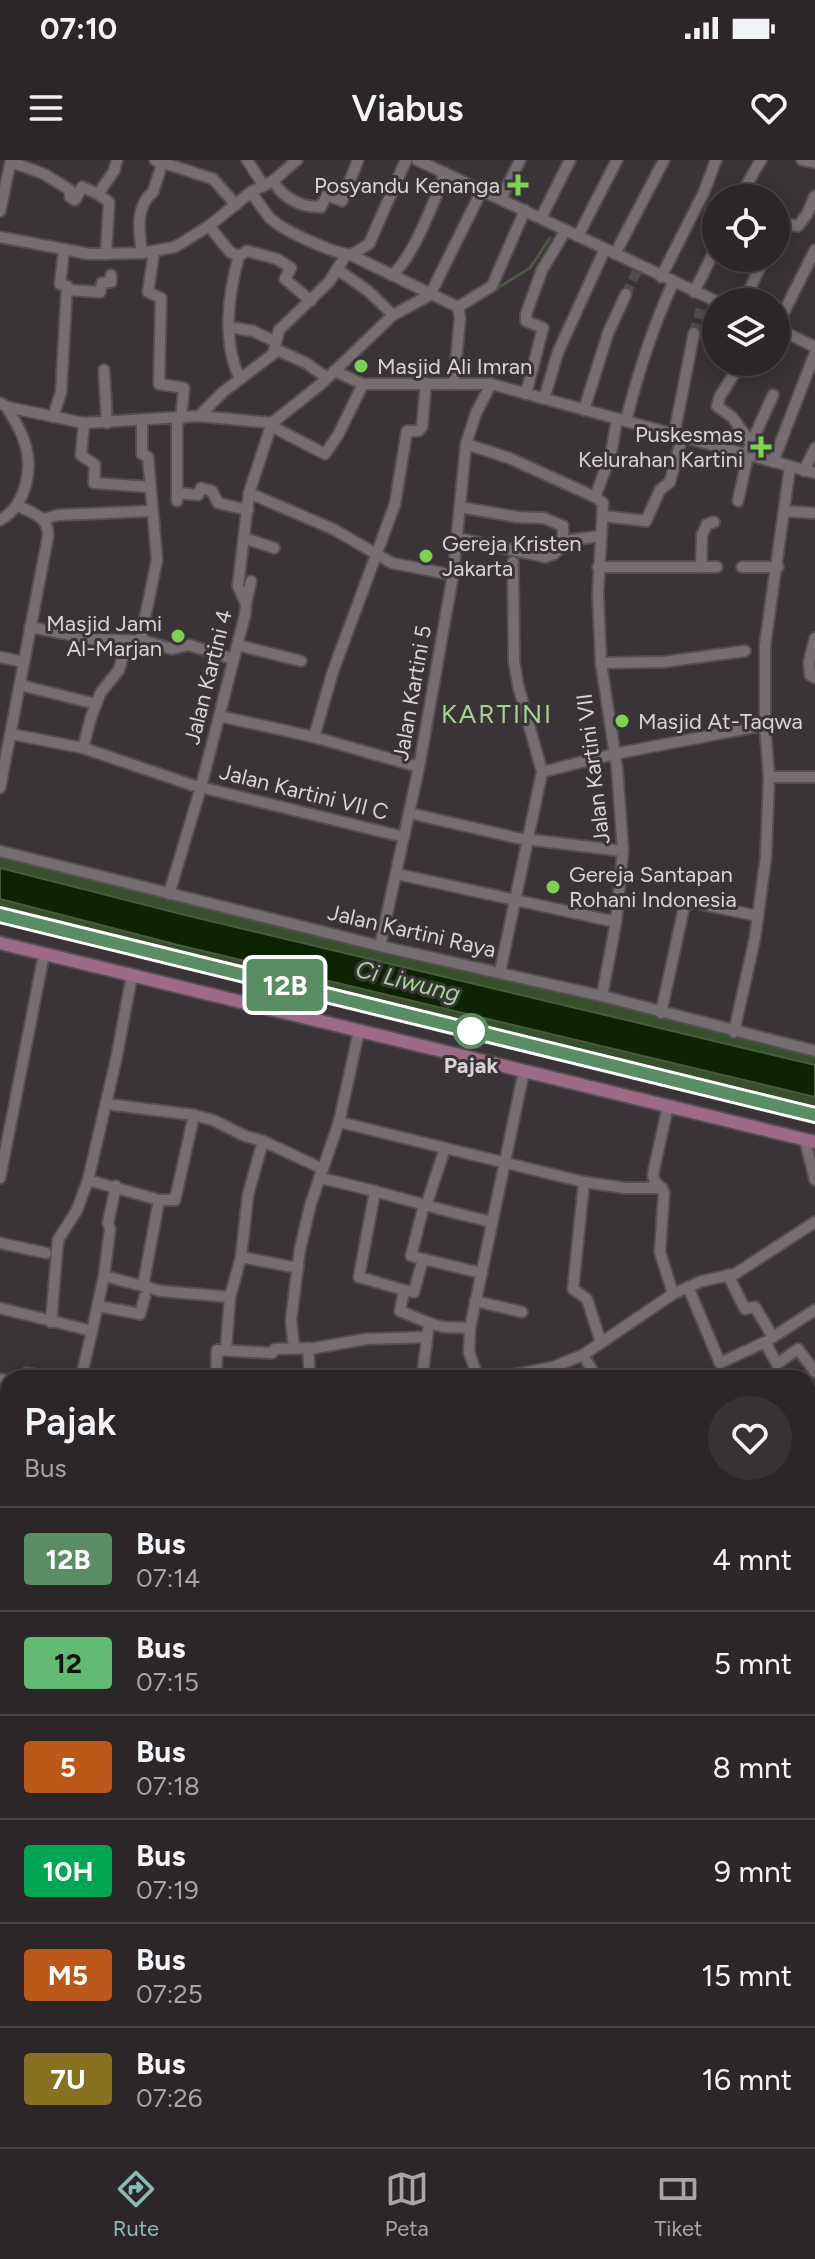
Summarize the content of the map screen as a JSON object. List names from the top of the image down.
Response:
{
  "streets": {
    "street": [
      "Jalan Kartini 4",
      "Jalan Kartini 5",
      "Jalan Kartini VII",
      "Jalan Kartini VII C",
      "Jalan Kartini Raya"
    ]
  },
  "crossings": [
    ["Jalan Kartini 4", "Jalan Kartini VII C"],
    ["Jalan Kartini 4", "Jalan Kartini Raya"],
    ["Jalan Kartini 5", "Jalan Kartini VII C"],
    ["Jalan Kartini 5", "Jalan Kartini Raya"],
    ["Jalan Kartini VII", "Jalan Kartini Raya"]
  ],
  "districts": ["KARTINI"],
  "water": ["Ci Liwung"],
  "places": {
    "health": ["Posyandu Kenanga", "Puskesmas Kelurahan Kartini"],
    "other": [
      "Masjid Ali Imran",
      "Gereja Kristen Jakarta",
      "Masjid Jami Al-Marjan",
      "Masjid At-Taqwa",
      "Gereja Santapan Rohani Indonesia",
      "Pajak"
    ]
  },
  "lines": ["bus line 12B"],
  "page": {
    "status": "07:10",
    "header": "Viabus",
    "on_map": "12B",
    "heading": ["Pajak", "Bus"],
    "list": [
      {
        "mark": "12B",
        "name": "Bus",
        "note": "07:14",
        "value": "4 mnt"
      },
      {
        "mark": "12",
        "name": "Bus",
        "note": "07:15",
        "value": "5 mnt"
      },
      {
        "mark": "5",
        "name": "Bus",
        "note": "07:18",
        "value": "8 mnt"
      },
      {
        "mark": "10H",
        "name": "Bus",
        "note": "07:19",
        "value": "9 mnt"
      },
      {
        "mark": "M5",
        "name": "Bus",
        "note": "07:25",
        "value": "15 mnt"
      },
      {
        "mark": "7U",
        "name": "Bus",
        "note": "07:26",
        "value": "16 mnt"
      }
    ],
    "tabs": ["Rute", "Peta", "Tiket"]
  }
}
